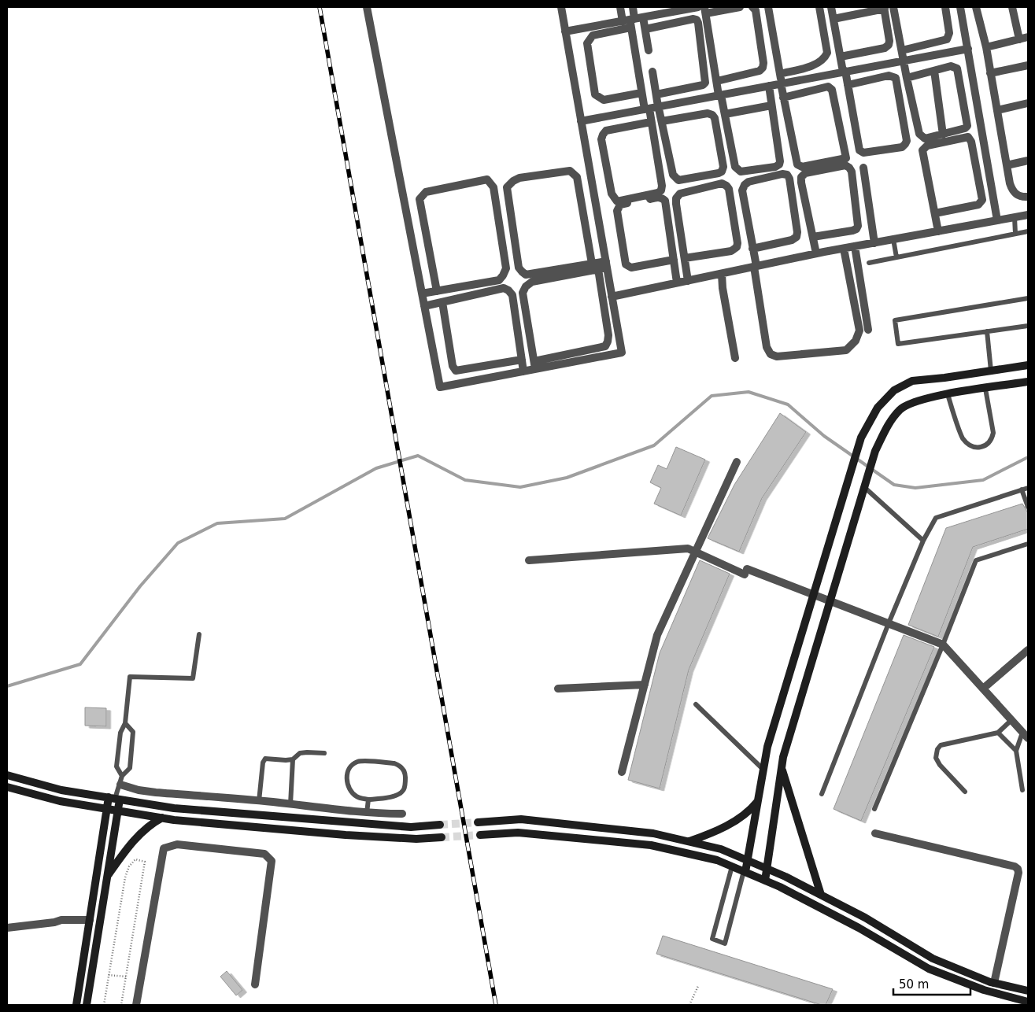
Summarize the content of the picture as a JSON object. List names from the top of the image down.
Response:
{
  "scale_bar": "50 m"
}
